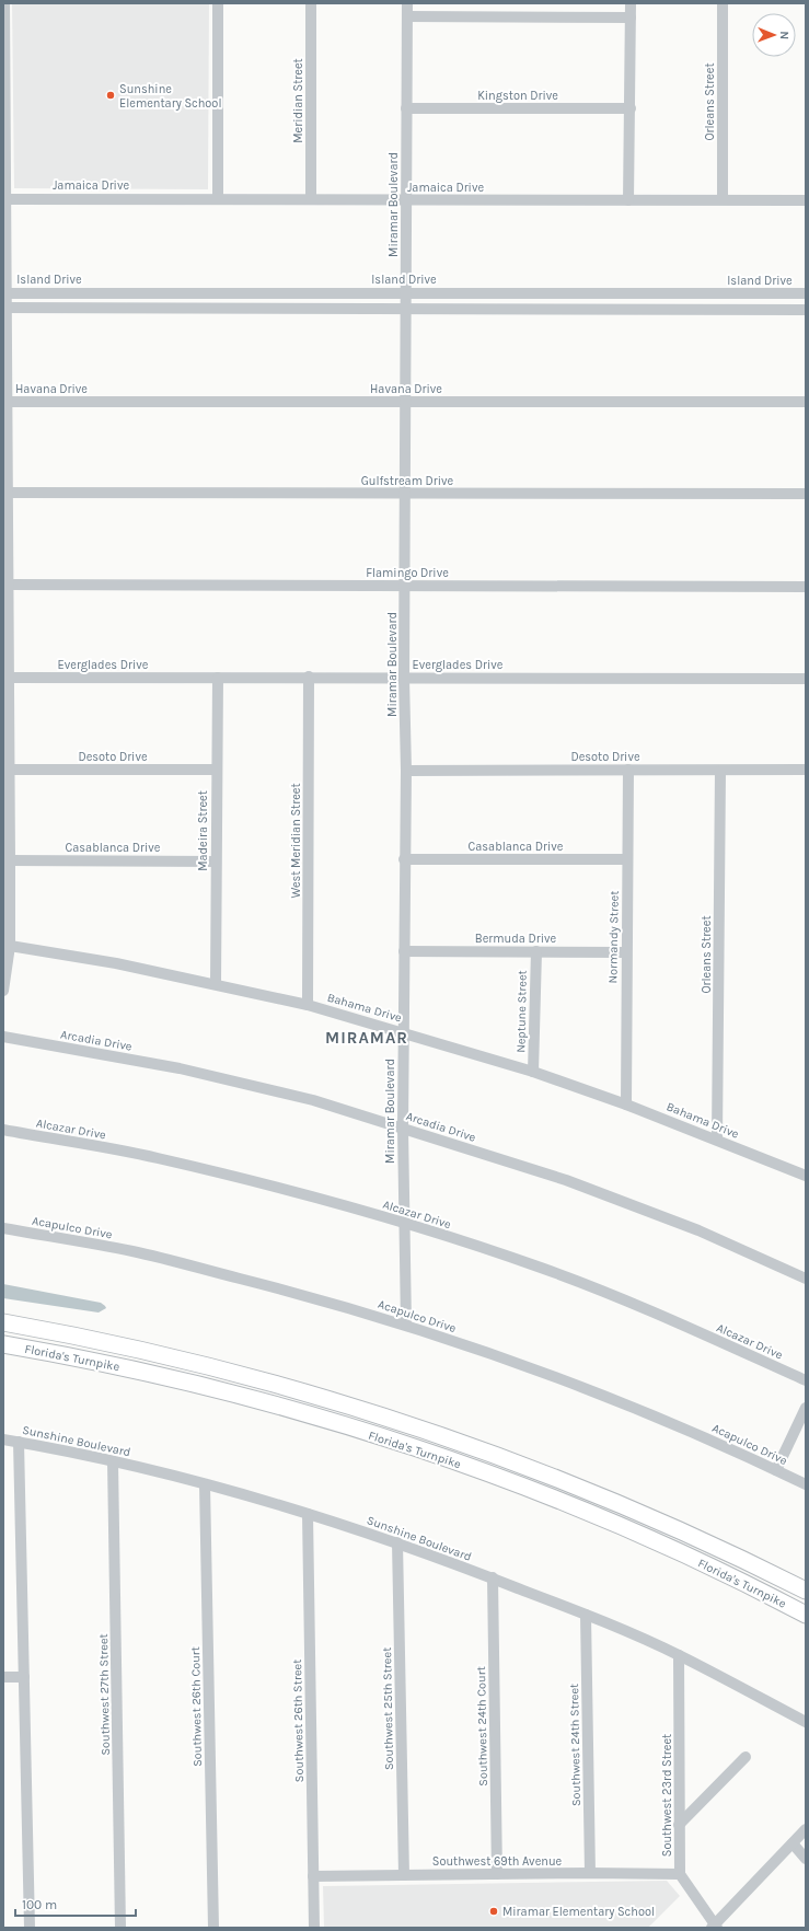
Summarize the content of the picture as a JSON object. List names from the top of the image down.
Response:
{
  "streets": {
    "highway": ["Florida's Turnpike"],
    "street": [
      "Kingston Drive",
      "Meridian Street",
      "Orleans Street",
      "Jamaica Drive",
      "Miramar Boulevard",
      "Island Drive",
      "Havana Drive",
      "Gulfstream Drive",
      "Flamingo Drive",
      "Everglades Drive",
      "Desoto Drive",
      "Madeira Street",
      "West Meridian Street",
      "Casablanca Drive",
      "Normandy Street",
      "Bermuda Drive",
      "Bahama Drive",
      "Neptune Street",
      "Arcadia Drive",
      "Alcazar Drive",
      "Acapulco Drive",
      "Sunshine Boulevard",
      "Southwest 27th Street",
      "Southwest 26th Court",
      "Southwest 25th Street",
      "Southwest 26th Street",
      "Southwest 24th Court",
      "Southwest 24th Street",
      "Southwest 23rd Street",
      "Southwest 69th Avenue"
    ]
  },
  "crossings": [
    ["Kingston Drive", "Miramar Boulevard"],
    ["Meridian Street", "Jamaica Drive"],
    ["Orleans Street", "Jamaica Drive"],
    ["Orleans Street", "Desoto Drive"],
    ["Orleans Street", "Bahama Drive"],
    ["Jamaica Drive", "Miramar Boulevard"],
    ["Miramar Boulevard", "Island Drive"],
    ["Miramar Boulevard", "Havana Drive"],
    ["Miramar Boulevard", "Gulfstream Drive"],
    ["Miramar Boulevard", "Flamingo Drive"],
    ["Miramar Boulevard", "Everglades Drive"],
    ["Miramar Boulevard", "Desoto Drive"],
    ["Miramar Boulevard", "Casablanca Drive"],
    ["Miramar Boulevard", "Bermuda Drive"],
    ["Miramar Boulevard", "Bahama Drive"],
    ["Miramar Boulevard", "Arcadia Drive"],
    ["Miramar Boulevard", "Alcazar Drive"],
    ["Miramar Boulevard", "Acapulco Drive"],
    ["Everglades Drive", "Madeira Street"],
    ["Everglades Drive", "West Meridian Street"],
    ["Desoto Drive", "Madeira Street"],
    ["Desoto Drive", "Normandy Street"],
    ["Madeira Street", "Casablanca Drive"],
    ["Madeira Street", "Bahama Drive"],
    ["West Meridian Street", "Bahama Drive"],
    ["Casablanca Drive", "Normandy Street"],
    ["Normandy Street", "Bermuda Drive"],
    ["Normandy Street", "Bahama Drive"],
    ["Bermuda Drive", "Neptune Street"],
    ["Bahama Drive", "Neptune Street"],
    ["Sunshine Boulevard", "Southwest 27th Street"],
    ["Sunshine Boulevard", "Southwest 26th Court"],
    ["Sunshine Boulevard", "Southwest 25th Street"],
    ["Sunshine Boulevard", "Southwest 26th Street"],
    ["Sunshine Boulevard", "Southwest 24th Court"],
    ["Sunshine Boulevard", "Southwest 24th Street"],
    ["Sunshine Boulevard", "Southwest 23rd Street"],
    ["Southwest 25th Street", "Southwest 69th Avenue"],
    ["Southwest 26th Street", "Southwest 69th Avenue"],
    ["Southwest 24th Court", "Southwest 69th Avenue"],
    ["Southwest 24th Street", "Southwest 69th Avenue"],
    ["Southwest 23rd Street", "Southwest 69th Avenue"]
  ],
  "districts": ["MIRAMAR"],
  "places": ["Sunshine Elementary School", "Miramar Elementary School"],
  "scale_bar": "100 m",
  "north": "right"
}
